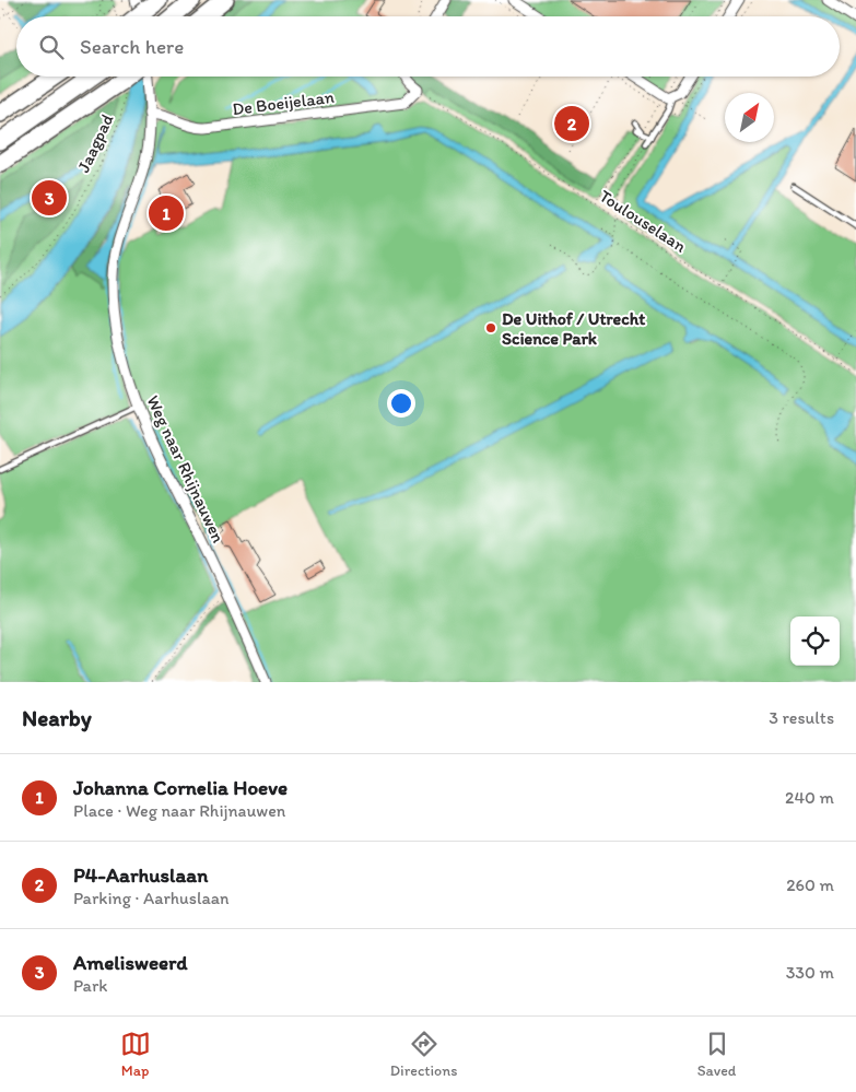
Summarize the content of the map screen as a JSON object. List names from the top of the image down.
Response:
{
  "streets": {
    "street": ["De Boeijelaan", "Weg naar Rhijnauwen"],
    "path": ["Jaagpad", "Toulouselaan"]
  },
  "crossings": [
    ["De Boeijelaan", "Toulouselaan"],
    ["De Boeijelaan", "Weg naar Rhijnauwen"]
  ],
  "places": ["De Uithof / Utrecht Science Park"],
  "north": "top right",
  "page": {
    "search": "Search here",
    "pins": ["2", "3", "1"],
    "heading": ["Nearby", "3 results"],
    "list": [
      {
        "mark": "1",
        "name": "Johanna Cornelia Hoeve",
        "note": "Place · Weg naar Rhijnauwen",
        "value": "240 m"
      },
      {
        "mark": "2",
        "name": "P4-Aarhuslaan",
        "note": "Parking · Aarhuslaan",
        "value": "260 m"
      },
      {
        "mark": "3",
        "name": "Amelisweerd",
        "note": "Park",
        "value": "330 m"
      }
    ],
    "nav": ["Map", "Directions", "Saved"]
  }
}
